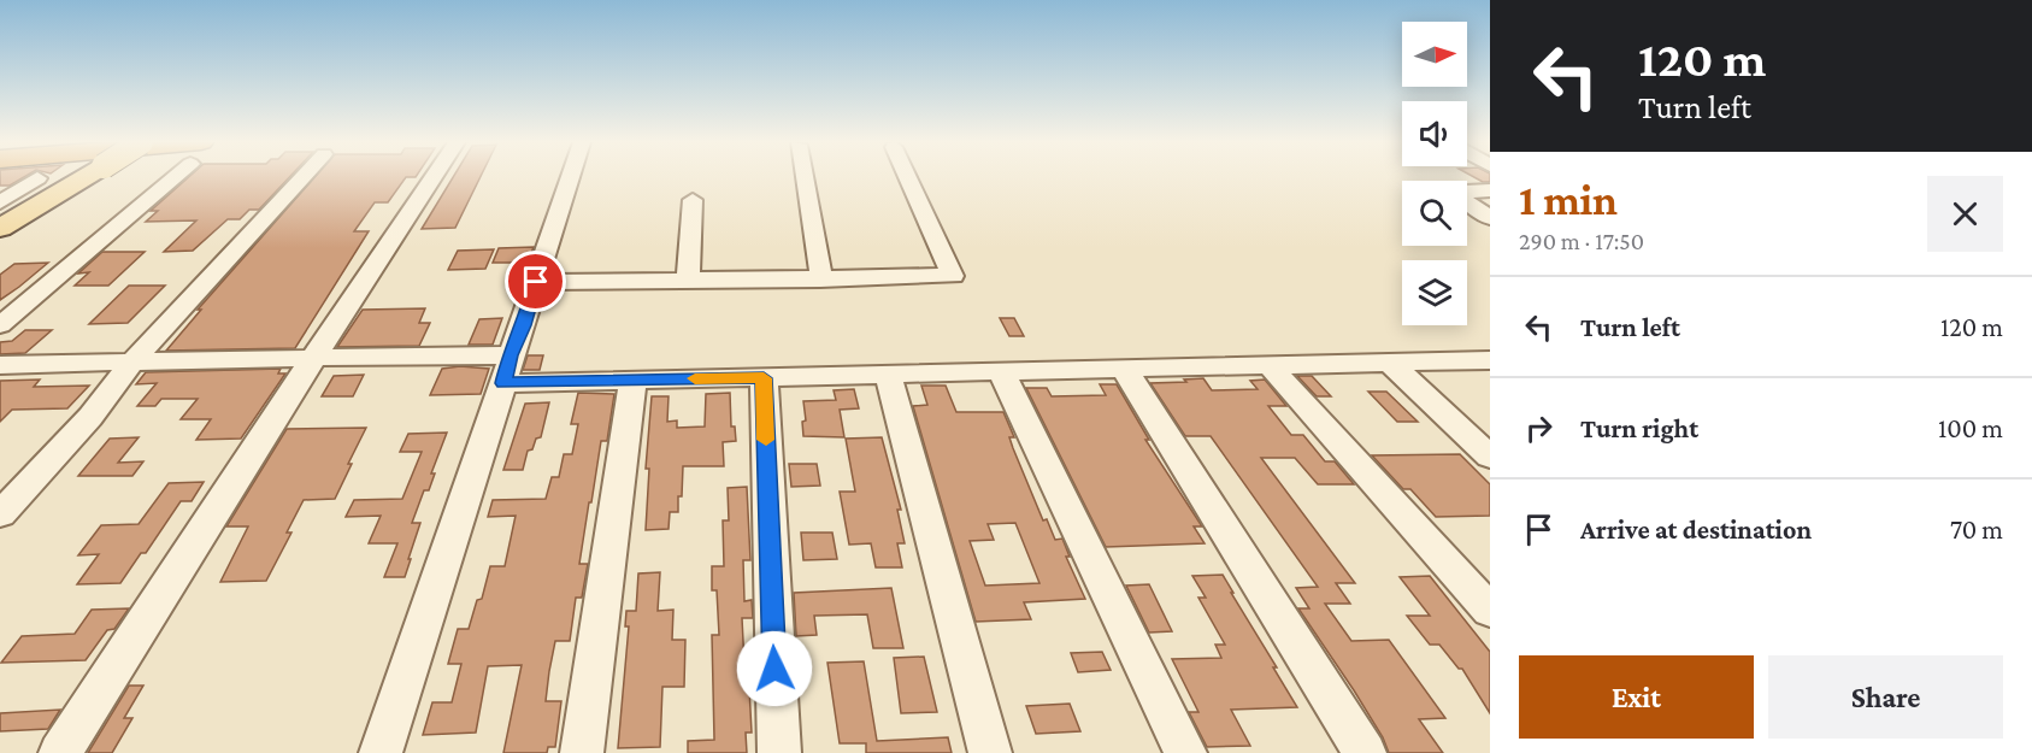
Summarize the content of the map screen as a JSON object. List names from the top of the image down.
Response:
{
  "north": "right",
  "page": {
    "turn": ["120 m", "Turn left"],
    "heading": ["1 min", "290 m · 17:50"],
    "list": [
      {
        "name": "Turn left",
        "value": "120 m"
      },
      {
        "name": "Turn right",
        "value": "100 m"
      },
      {
        "name": "Arrive at destination",
        "value": "70 m"
      }
    ],
    "buttons": ["Exit", "Share"]
  }
}
